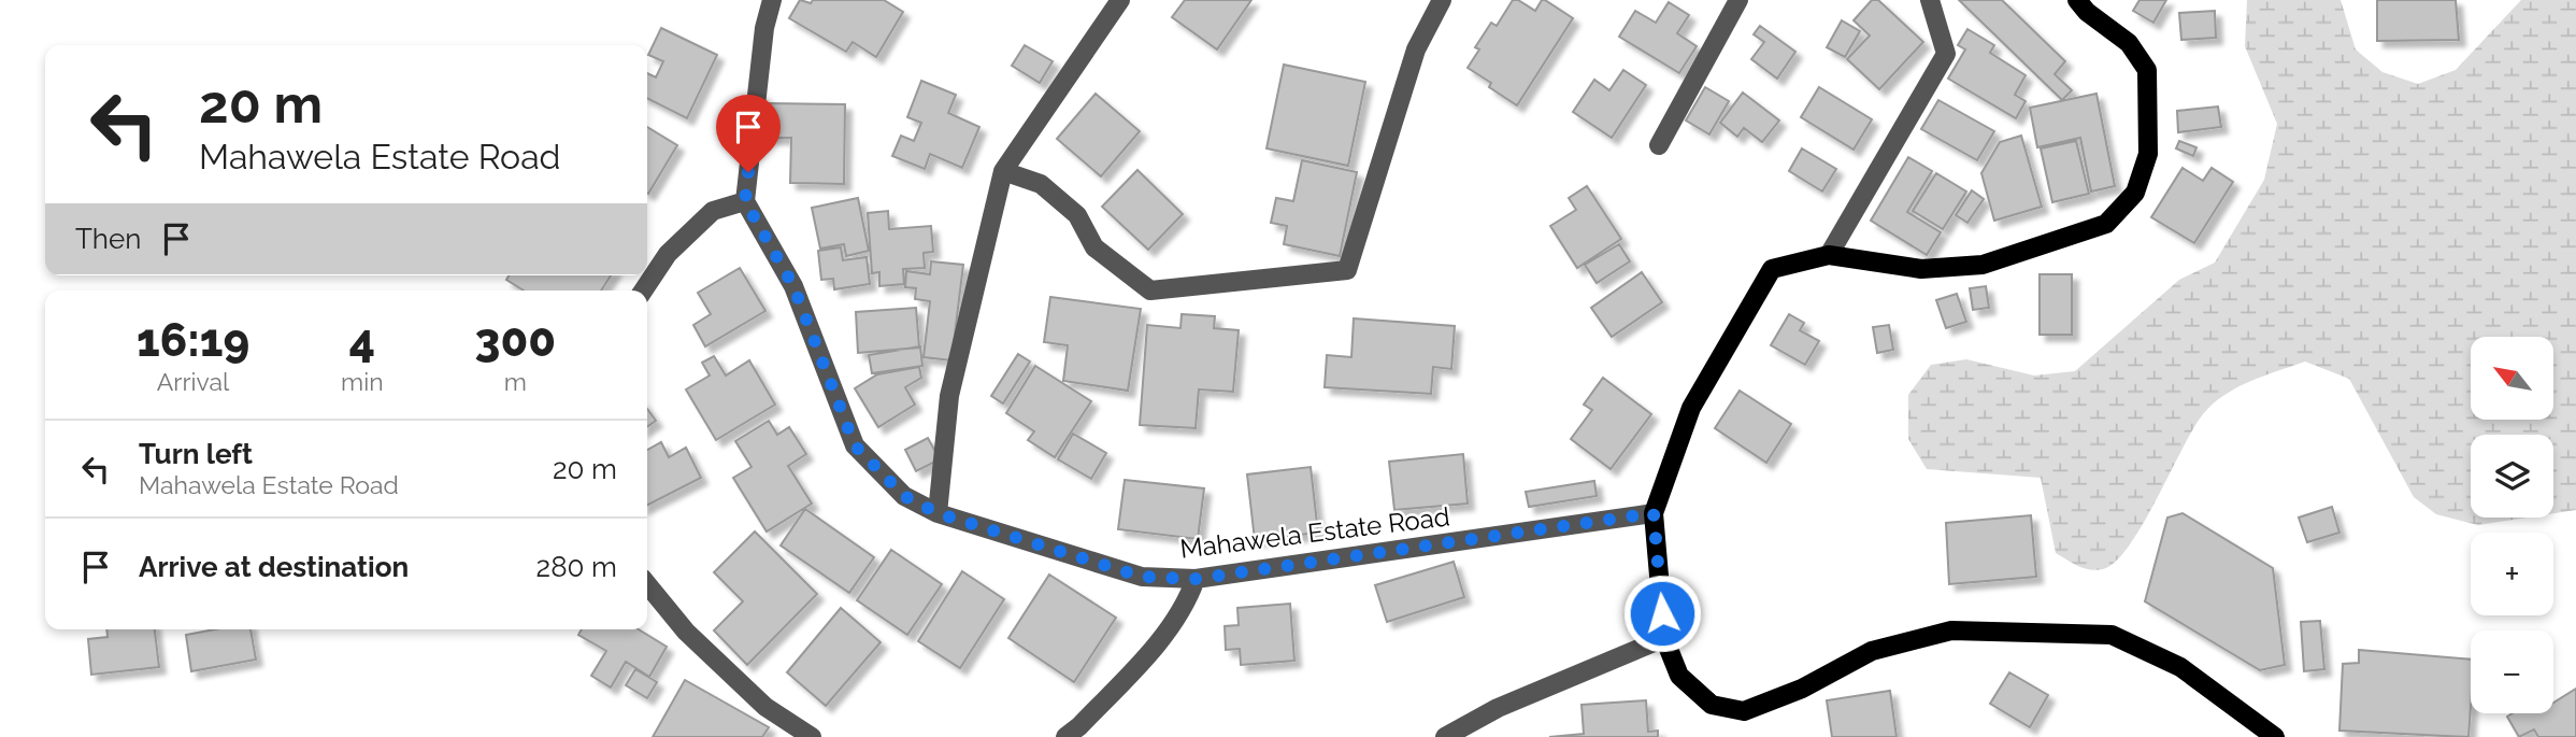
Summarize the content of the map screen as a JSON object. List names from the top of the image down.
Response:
{
  "streets": {
    "street": ["Mahawela Estate Road"]
  },
  "north": "top left",
  "page": {
    "turn": ["20 m", "Mahawela Estate Road"],
    "then": "Then",
    "eta": [
      "16:19",
      "Arrival",
      "4",
      "min",
      "300",
      "m"
    ],
    "map_buttons": ["+", "−"],
    "list": [
      {
        "name": "Turn left",
        "note": "Mahawela Estate Road",
        "value": "20 m"
      },
      {
        "name": "Arrive at destination",
        "value": "280 m"
      }
    ]
  }
}
